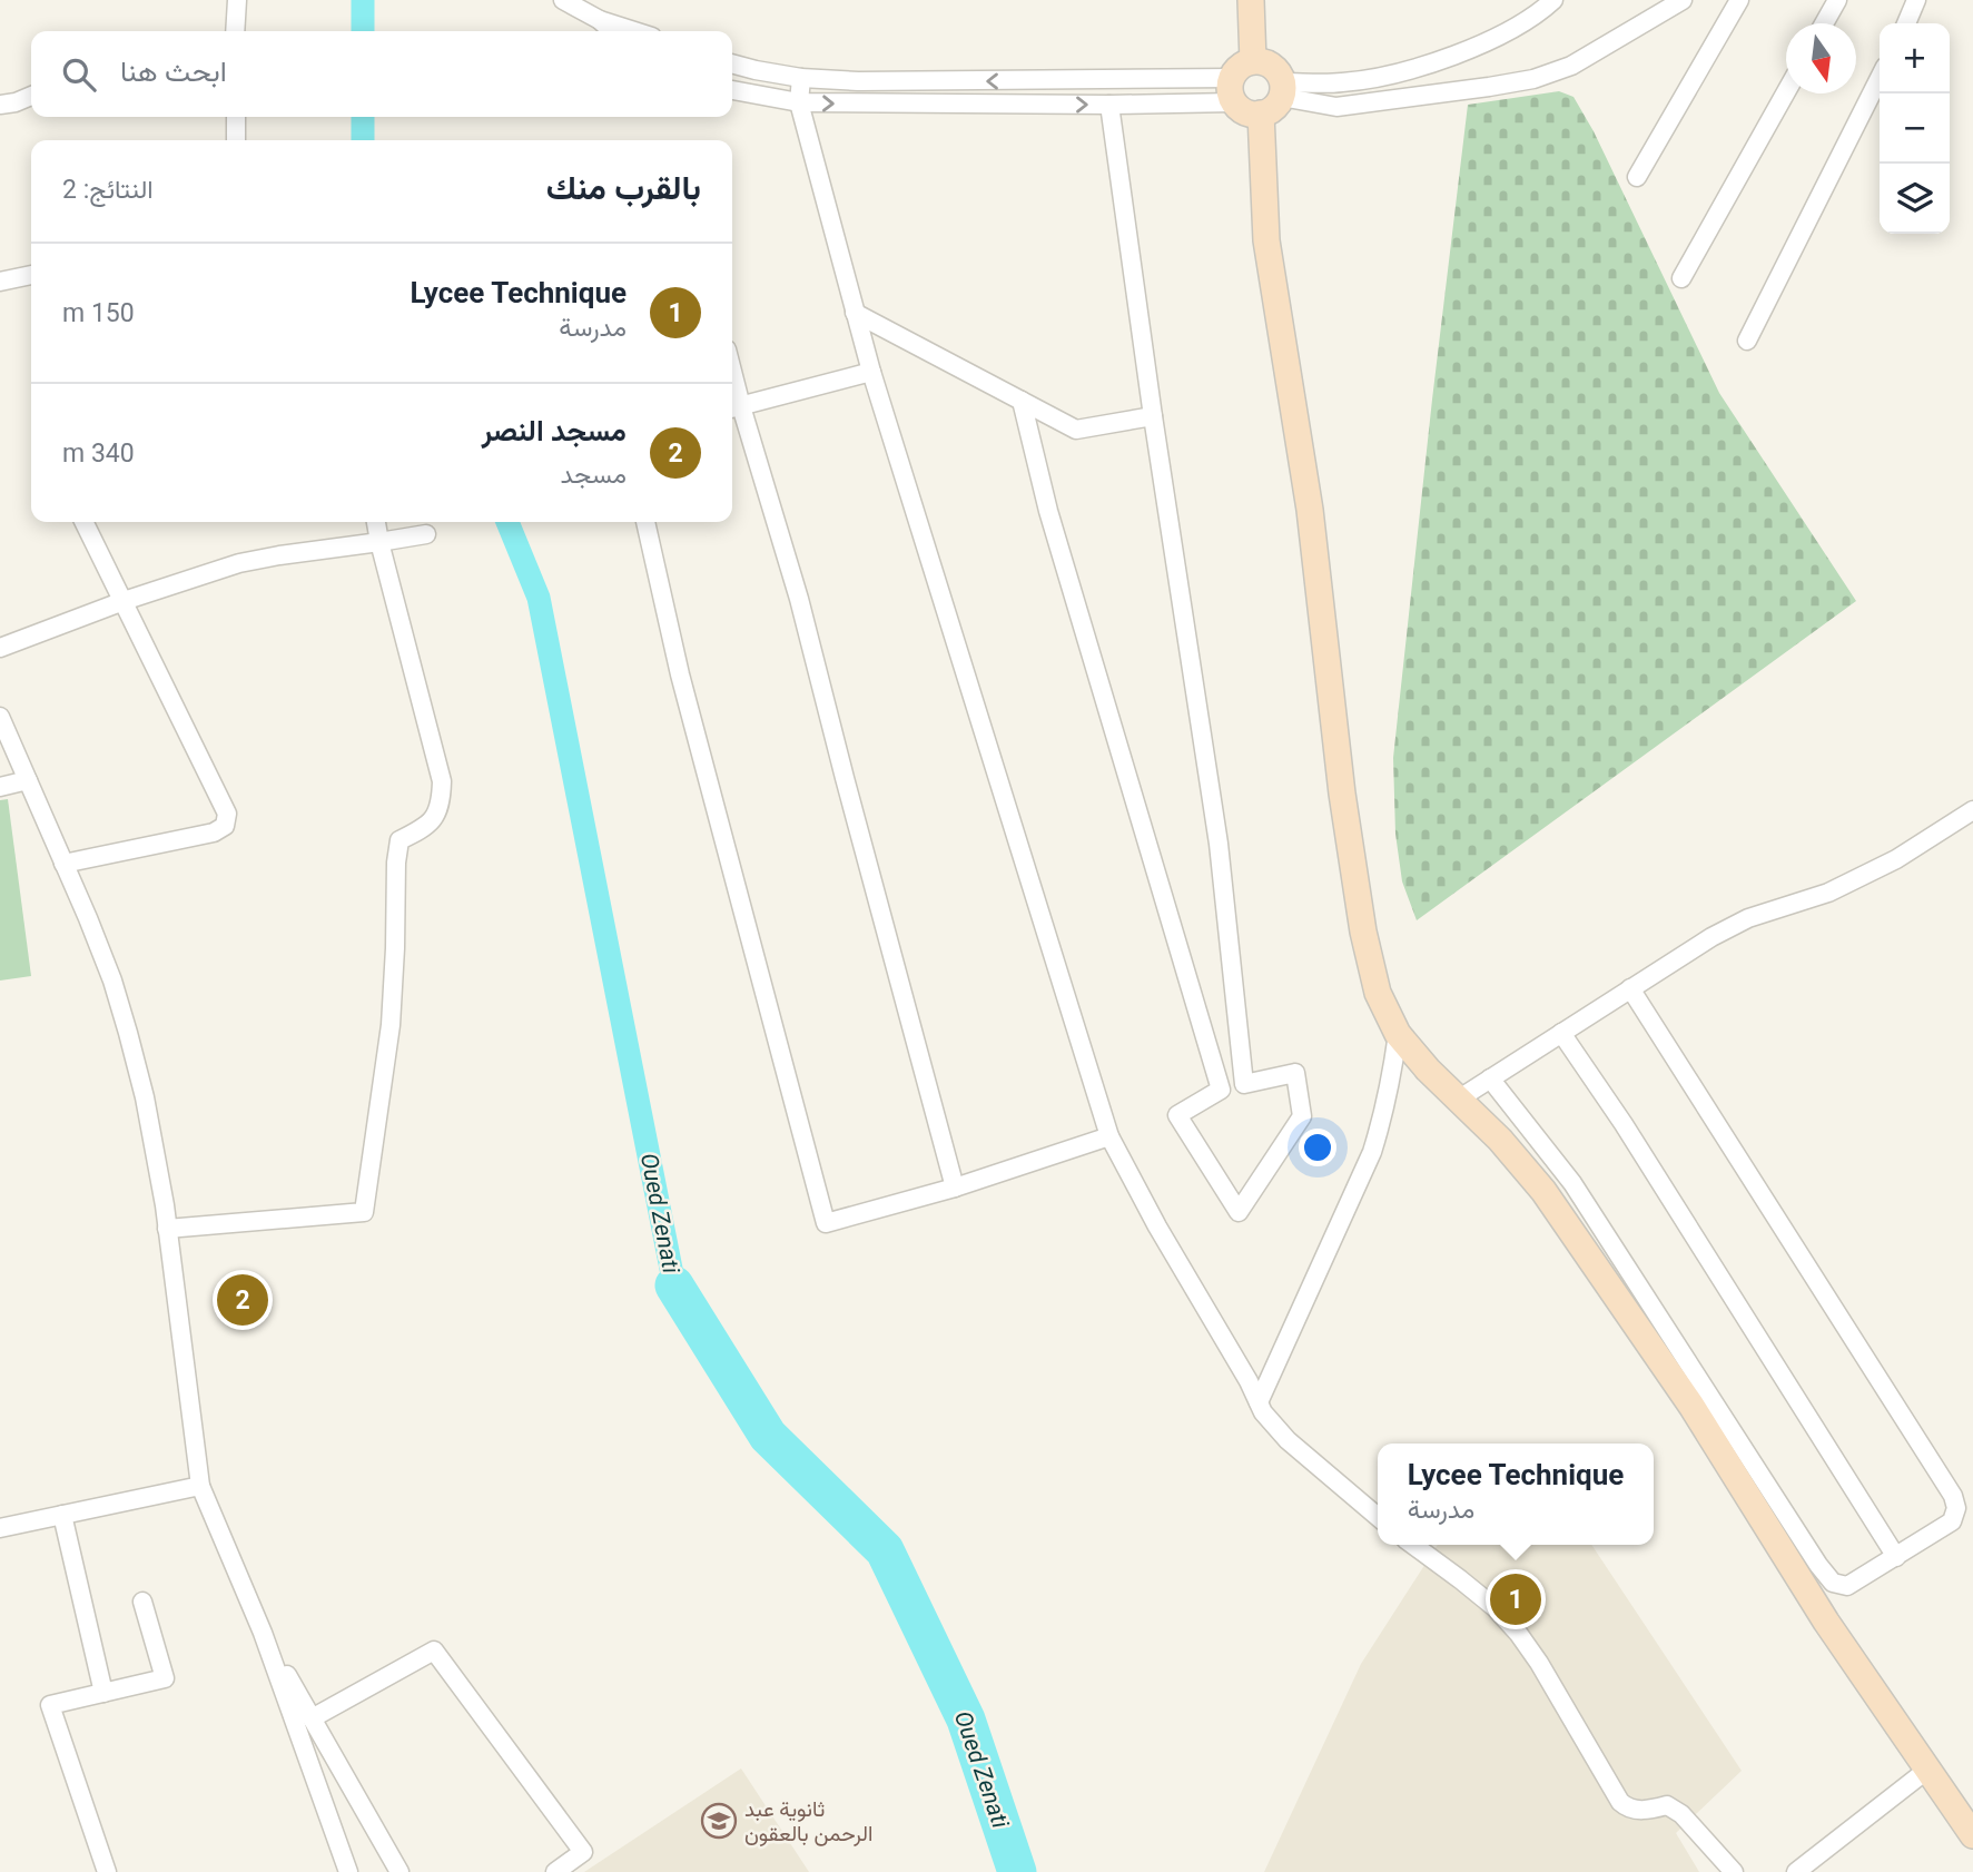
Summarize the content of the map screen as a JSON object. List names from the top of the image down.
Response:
{
  "water": ["Oued Zenati"],
  "places": {
    "school or university": ["ثانوية عبد الرحمن بالعقون"]
  },
  "north": "bottom",
  "page": {
    "map_buttons": ["+", "−"],
    "search": "ابحث هنا",
    "heading": ["بالقرب منك", "النتائج: 2"],
    "list": [
      {
        "mark": "1",
        "name": "Lycee Technique",
        "note": "مدرسة",
        "value": "150 m"
      },
      {
        "mark": "2",
        "name": "مسجد النصر",
        "note": "مسجد",
        "value": "340 m"
      }
    ],
    "pins": ["2", "1"],
    "popup": ["Lycee Technique", "مدرسة"]
  }
}
